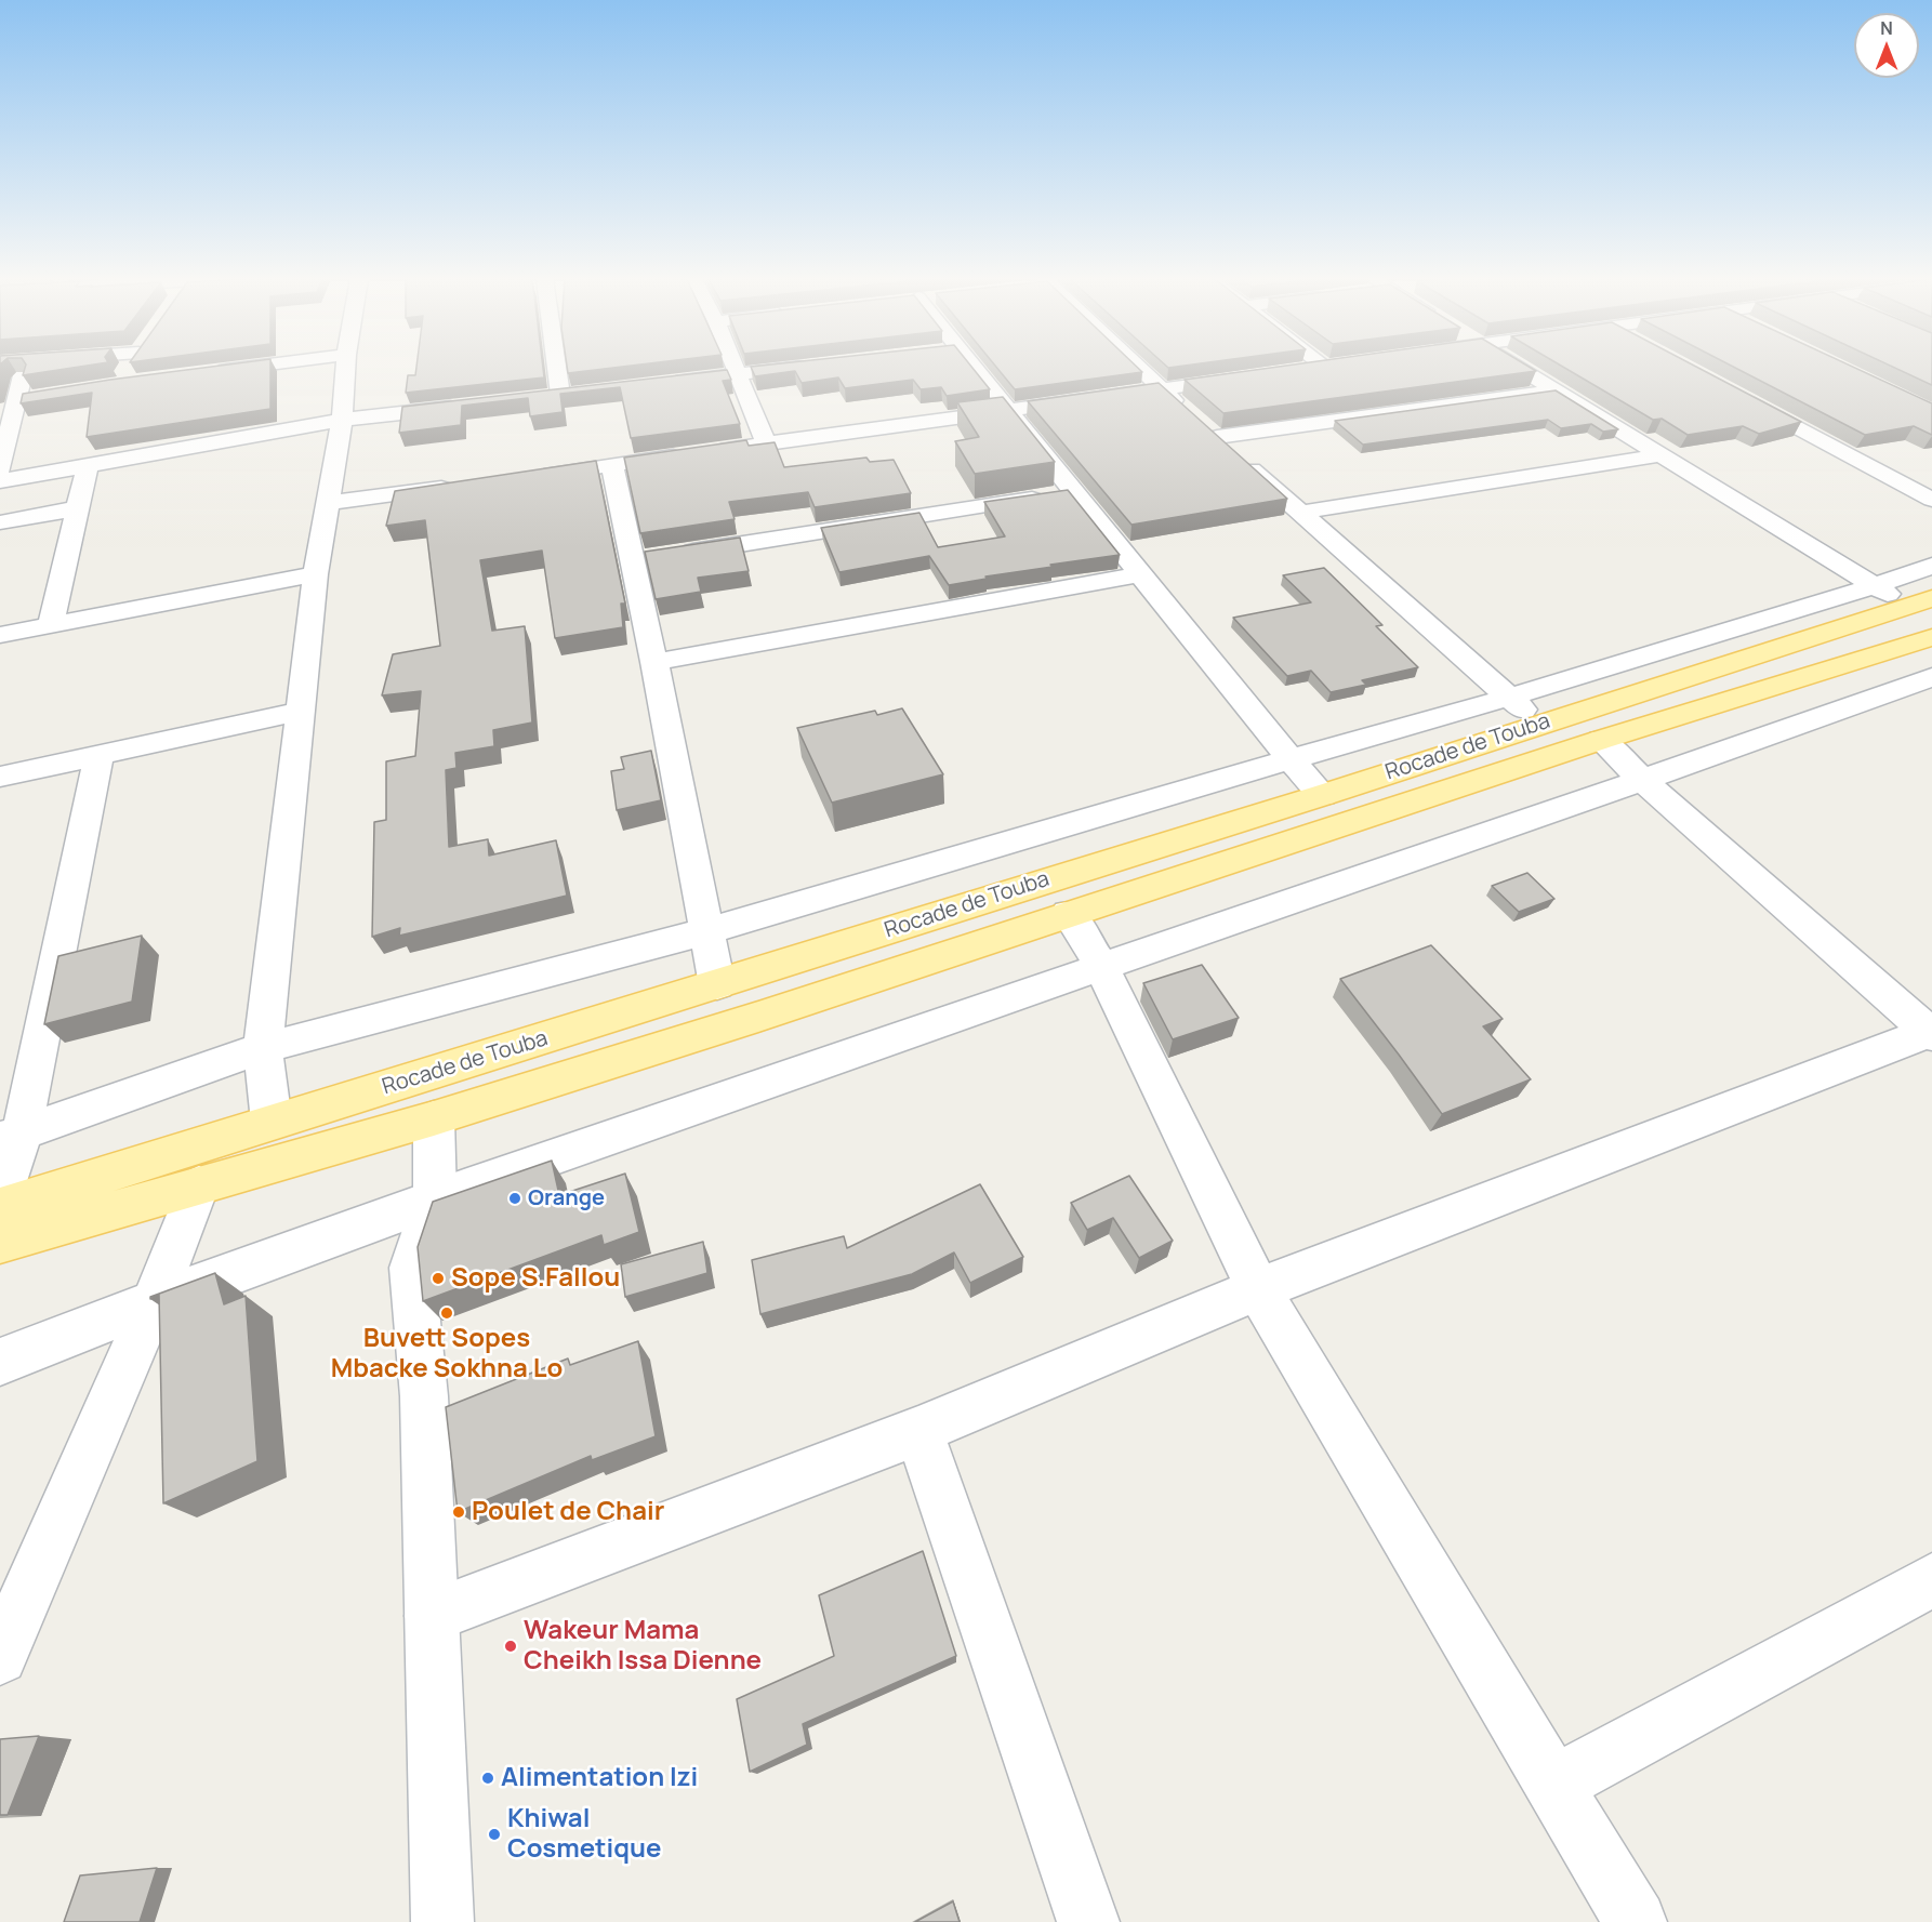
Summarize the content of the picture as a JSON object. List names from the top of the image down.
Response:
{
  "streets": {
    "main road": ["Rocade de Touba"]
  },
  "places": [
    "Orange",
    "Sope S.Fallou",
    "Buvett Sopes Mbacke Sokhna Lo",
    "Poulet de Chair",
    "Wakeur Mama Cheikh Issa Dienne",
    "Alimentation Izi",
    "Khiwal Cosmetique"
  ],
  "north": "top"
}
